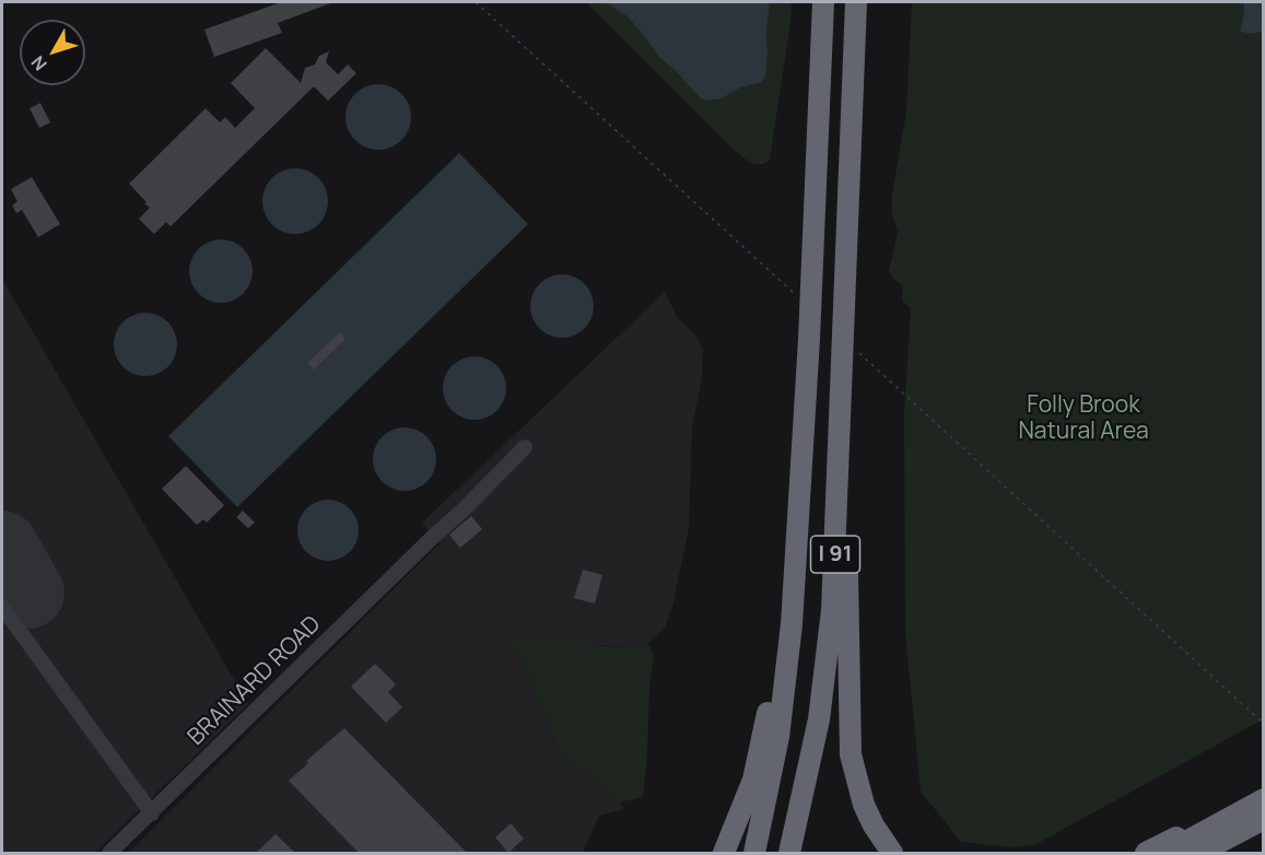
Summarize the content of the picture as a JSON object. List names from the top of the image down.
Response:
{
  "streets": {
    "highway": ["I 91"],
    "street": ["BRAINARD ROAD"]
  },
  "parks": ["Folly Brook Natural Area"],
  "north": "bottom left"
}
